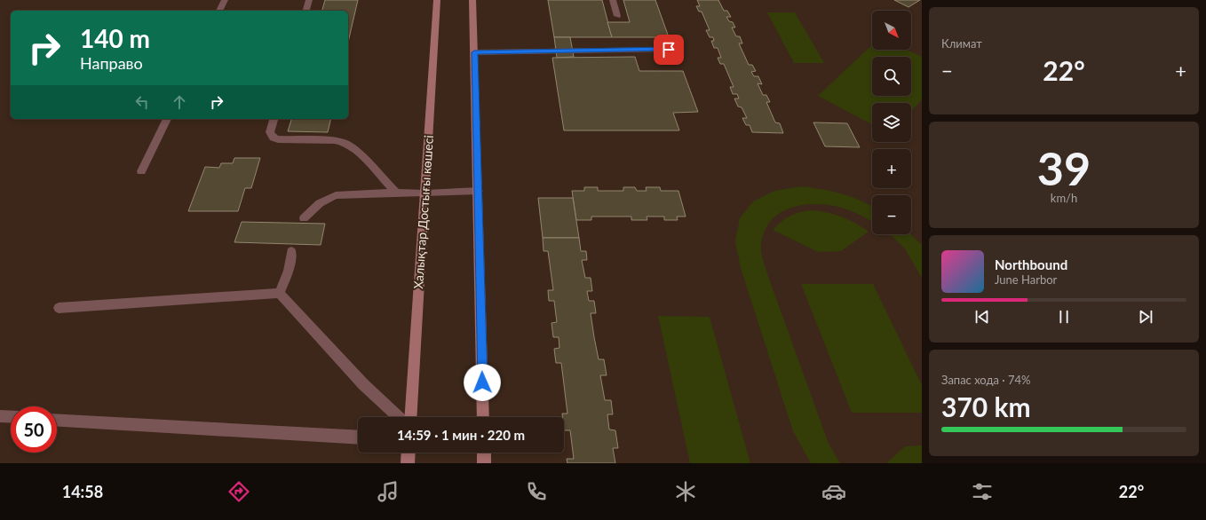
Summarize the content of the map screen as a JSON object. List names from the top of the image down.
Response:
{
  "streets": {
    "main road": ["Халықтар Достығы көшесі"]
  },
  "north": "bottom right",
  "page": {
    "tile": [
      "Климат",
      ["39", "km/h"],
      ["Запас хода · 74%", "370 km"]
    ],
    "map_buttons": ["+", "−"],
    "turn": ["140 m", "Направо"],
    "heat": ["−", "22°", "+"],
    "song": ["Northbound", "June Harbor"],
    "limit": "50",
    "trip": "14:59 · 1 мин · 220 m",
    "tabs": ["14:58", "22°"]
  }
}
